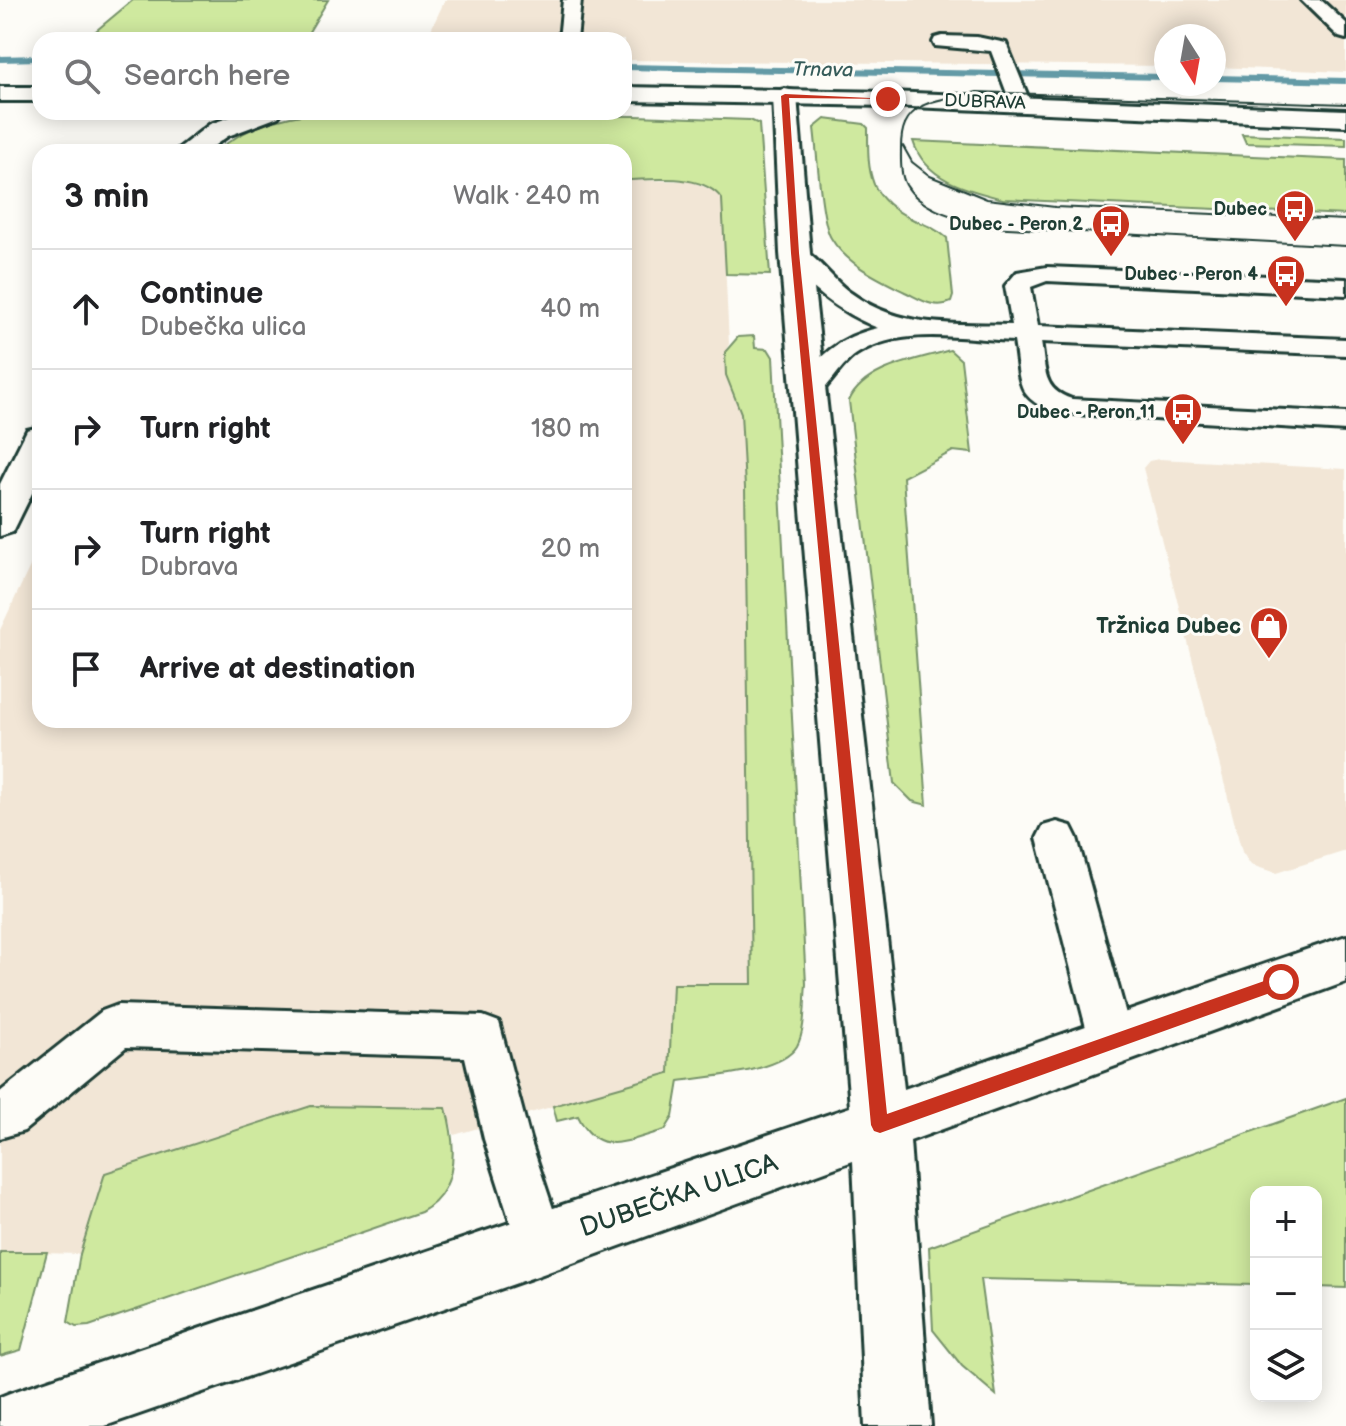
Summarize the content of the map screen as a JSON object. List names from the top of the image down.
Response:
{
  "streets": {
    "street": ["DUBRAVA", "DUBEČKA ULICA"]
  },
  "water": ["Trnava"],
  "places": {
    "bus stop": [
      "Dubec",
      "Dubec - Peron 2",
      "Dubec - Peron 4",
      "Dubec - Peron 11"
    ],
    "shop": ["Tržnica Dubec"]
  },
  "north": "bottom",
  "page": {
    "search": "Search here",
    "heading": ["3 min", "Walk · 240 m"],
    "list": [
      ["Continue", "Dubečka ulica", "40 m"],
      ["Turn right", "180 m"],
      ["Turn right", "Dubrava", "20 m"],
      "Arrive at destination"
    ],
    "map_buttons": ["+", "−"]
  }
}
